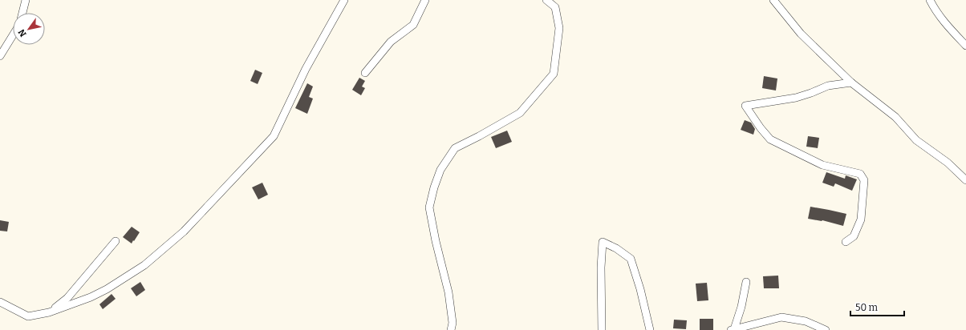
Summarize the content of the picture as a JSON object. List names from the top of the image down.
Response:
{
  "scale_bar": "50 m",
  "north": "bottom left"
}
